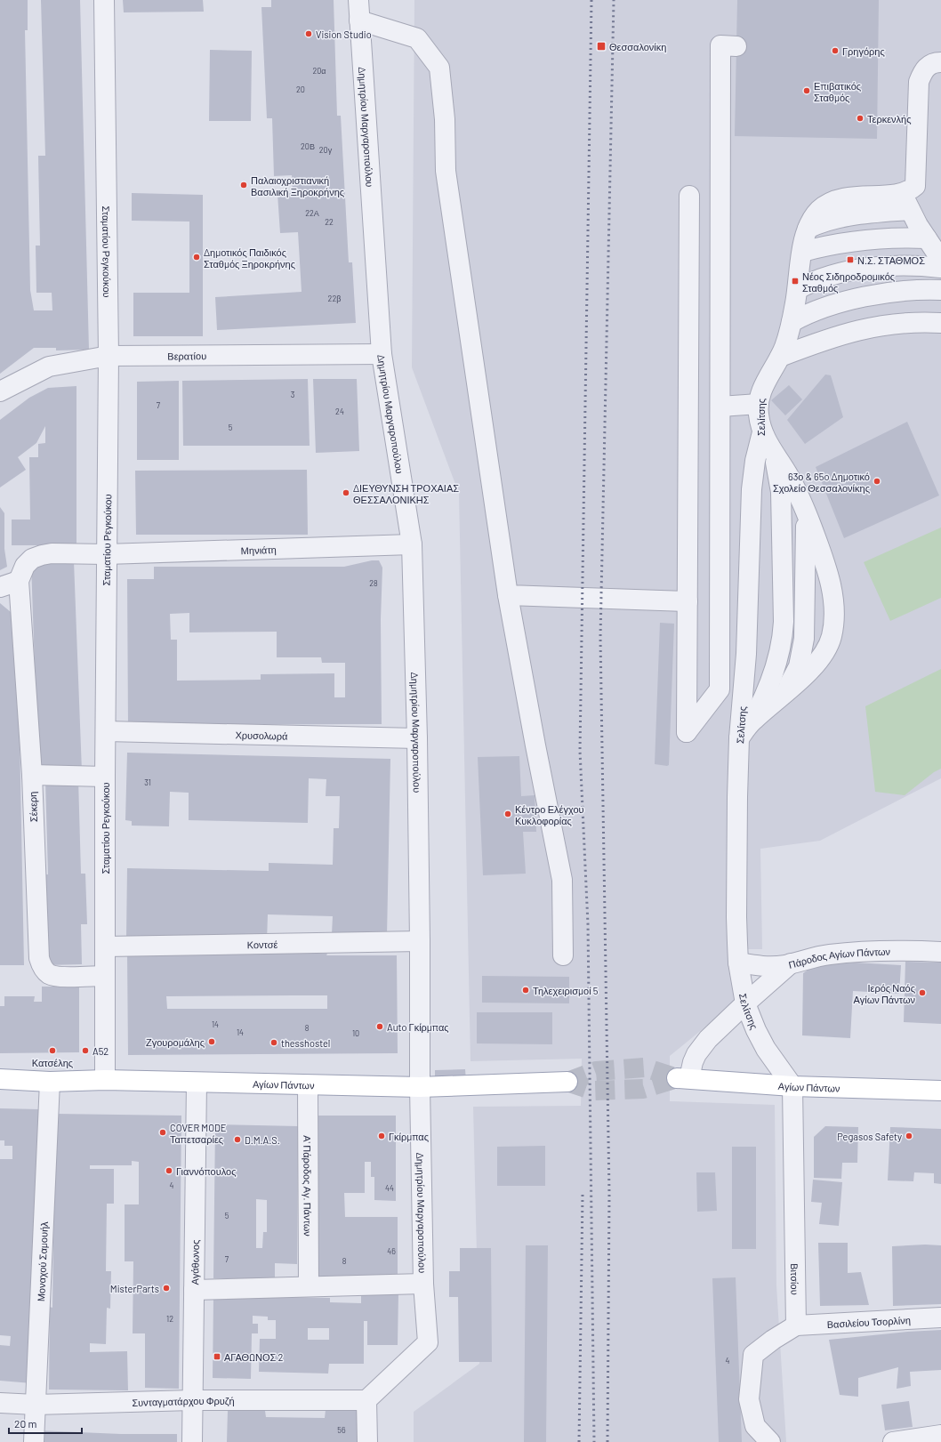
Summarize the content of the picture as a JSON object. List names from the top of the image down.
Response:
{
  "streets": {
    "main road": ["Αγίων Πάντων"],
    "street": [
      "Δημητρίου Μαργαροπούλου",
      "Σταματίου Ρεγκούκου",
      "Βερατίου",
      "Σελίτσης",
      "Μηνιάτη",
      "Χρυσολωρά",
      "Σέκερη",
      "Κοντσέ",
      "Πάροδος Αγίων Πάντων",
      "Α' Πάροδος Αγ. Πάντων",
      "Μοναχού Σαμουήλ",
      "Αγάθωνος",
      "Βιτσίου",
      "Βασιλείου Τσορλίνη",
      "Συνταγματάρχου Φρυζή"
    ]
  },
  "crossings": [
    ["Δημητρίου Μαργαροπούλου", "Βερατίου"],
    ["Δημητρίου Μαργαροπούλου", "Μηνιάτη"],
    ["Δημητρίου Μαργαροπούλου", "Χρυσολωρά"],
    ["Δημητρίου Μαργαροπούλου", "Κοντσέ"],
    ["Δημητρίου Μαργαροπούλου", "Αγίων Πάντων"],
    ["Δημητρίου Μαργαροπούλου", "Συνταγματάρχου Φρυζή"],
    ["Σταματίου Ρεγκούκου", "Βερατίου"],
    ["Σταματίου Ρεγκούκου", "Μηνιάτη"],
    ["Σταματίου Ρεγκούκου", "Χρυσολωρά"],
    ["Σταματίου Ρεγκούκου", "Σέκερη"],
    ["Σταματίου Ρεγκούκου", "Κοντσέ"],
    ["Σταματίου Ρεγκούκου", "Αγίων Πάντων"],
    ["Σελίτσης", "Πάροδος Αγίων Πάντων"],
    ["Σελίτσης", "Αγίων Πάντων"],
    ["Σελίτσης", "Βιτσίου"],
    ["Μηνιάτη", "Σέκερη"],
    ["Αγίων Πάντων", "Α' Πάροδος Αγ. Πάντων"],
    ["Αγίων Πάντων", "Μοναχού Σαμουήλ"],
    ["Αγίων Πάντων", "Αγάθωνος"],
    ["Αγίων Πάντων", "Βιτσίου"],
    ["Μοναχού Σαμουήλ", "Συνταγματάρχου Φρυζή"],
    ["Αγάθωνος", "Συνταγματάρχου Φρυζή"],
    ["Βιτσίου", "Βασιλείου Τσορλίνη"]
  ],
  "places": {
    "other": [
      "Vision Studio",
      "Γρηγόρης",
      "Επιβατικός Σταθμός",
      "Τερκενλής",
      "Παλαιοχριστιανική Βασιλική Ξηροκρήνης",
      "Δημοτικός Παιδικός Σταθμός Ξηροκρήνης",
      "63ο & 65o Δημοτικό Σχολείο Θεσσαλονίκης",
      "ΔΙΕΥΘΥΝΣΗ ΤΡΟΧΑΙΑΣ ΘΕΣΣΑΛΟΝΙΚΗΣ",
      "Κέντρο Ελέγχου Κυκλοφορίας",
      "Τηλεχειρισμοί 5",
      "Ιερός Ναός Αγίων Πάντων",
      "Auto Γκίρμπας",
      "Ζγουρομάλης",
      "thesshostel",
      "Κατσέλης",
      "A52",
      "COVER MODE Ταπετσαρίες",
      "Γκίρμπας",
      "Pegasos Safety",
      "D.M.A.S.",
      "Γιαννόπουλος",
      "MisterParts"
    ],
    "transit": [
      "Θεσσαλονίκη",
      "Ν.Σ. ΣΤΑΘΜΟΣ",
      "Νέος Σιδηροδρομικός Σταθμός",
      "ΑΓΑΘΩΝΟΣ 2"
    ]
  },
  "house_numbers": [
    "20α",
    "20",
    "20Β",
    "20γ",
    "22Α",
    "22",
    "22β",
    "3",
    "7",
    "24",
    "5",
    "28",
    "31",
    "14",
    "8",
    "14",
    "10",
    "4",
    "44",
    "5",
    "46",
    "7",
    "8",
    "12",
    "4",
    "56"
  ],
  "scale_bar": "20 m"
}
